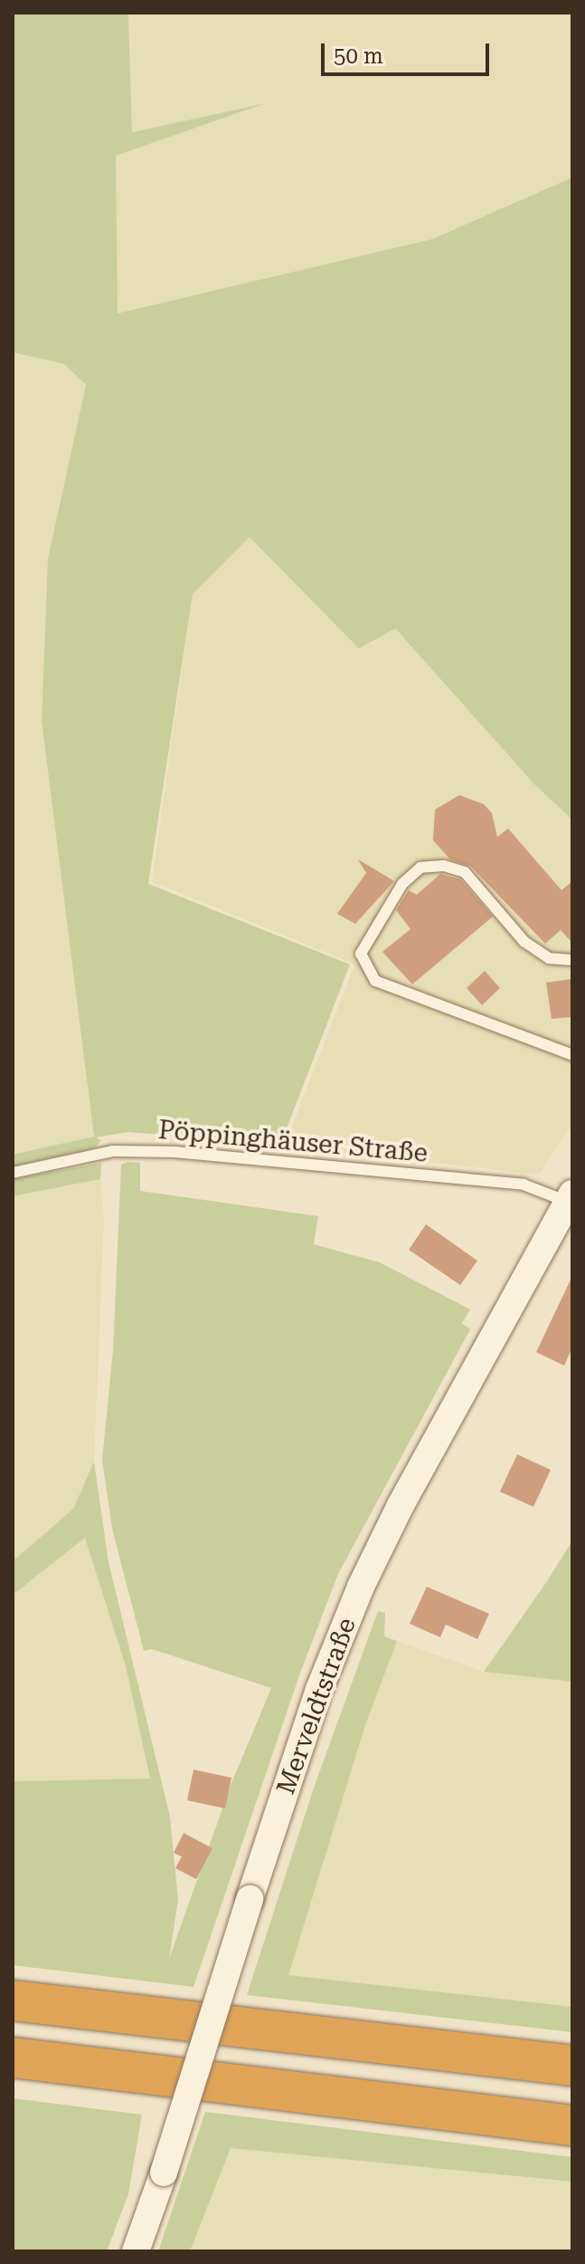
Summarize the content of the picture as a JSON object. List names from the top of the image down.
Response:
{
  "streets": {
    "street": ["Merveldtstraße"],
    "lane": ["Pöppinghäuser Straße"]
  },
  "crossings": [
    ["Pöppinghäuser Straße", "Merveldtstraße"]
  ],
  "scale_bar": "50 m"
}
